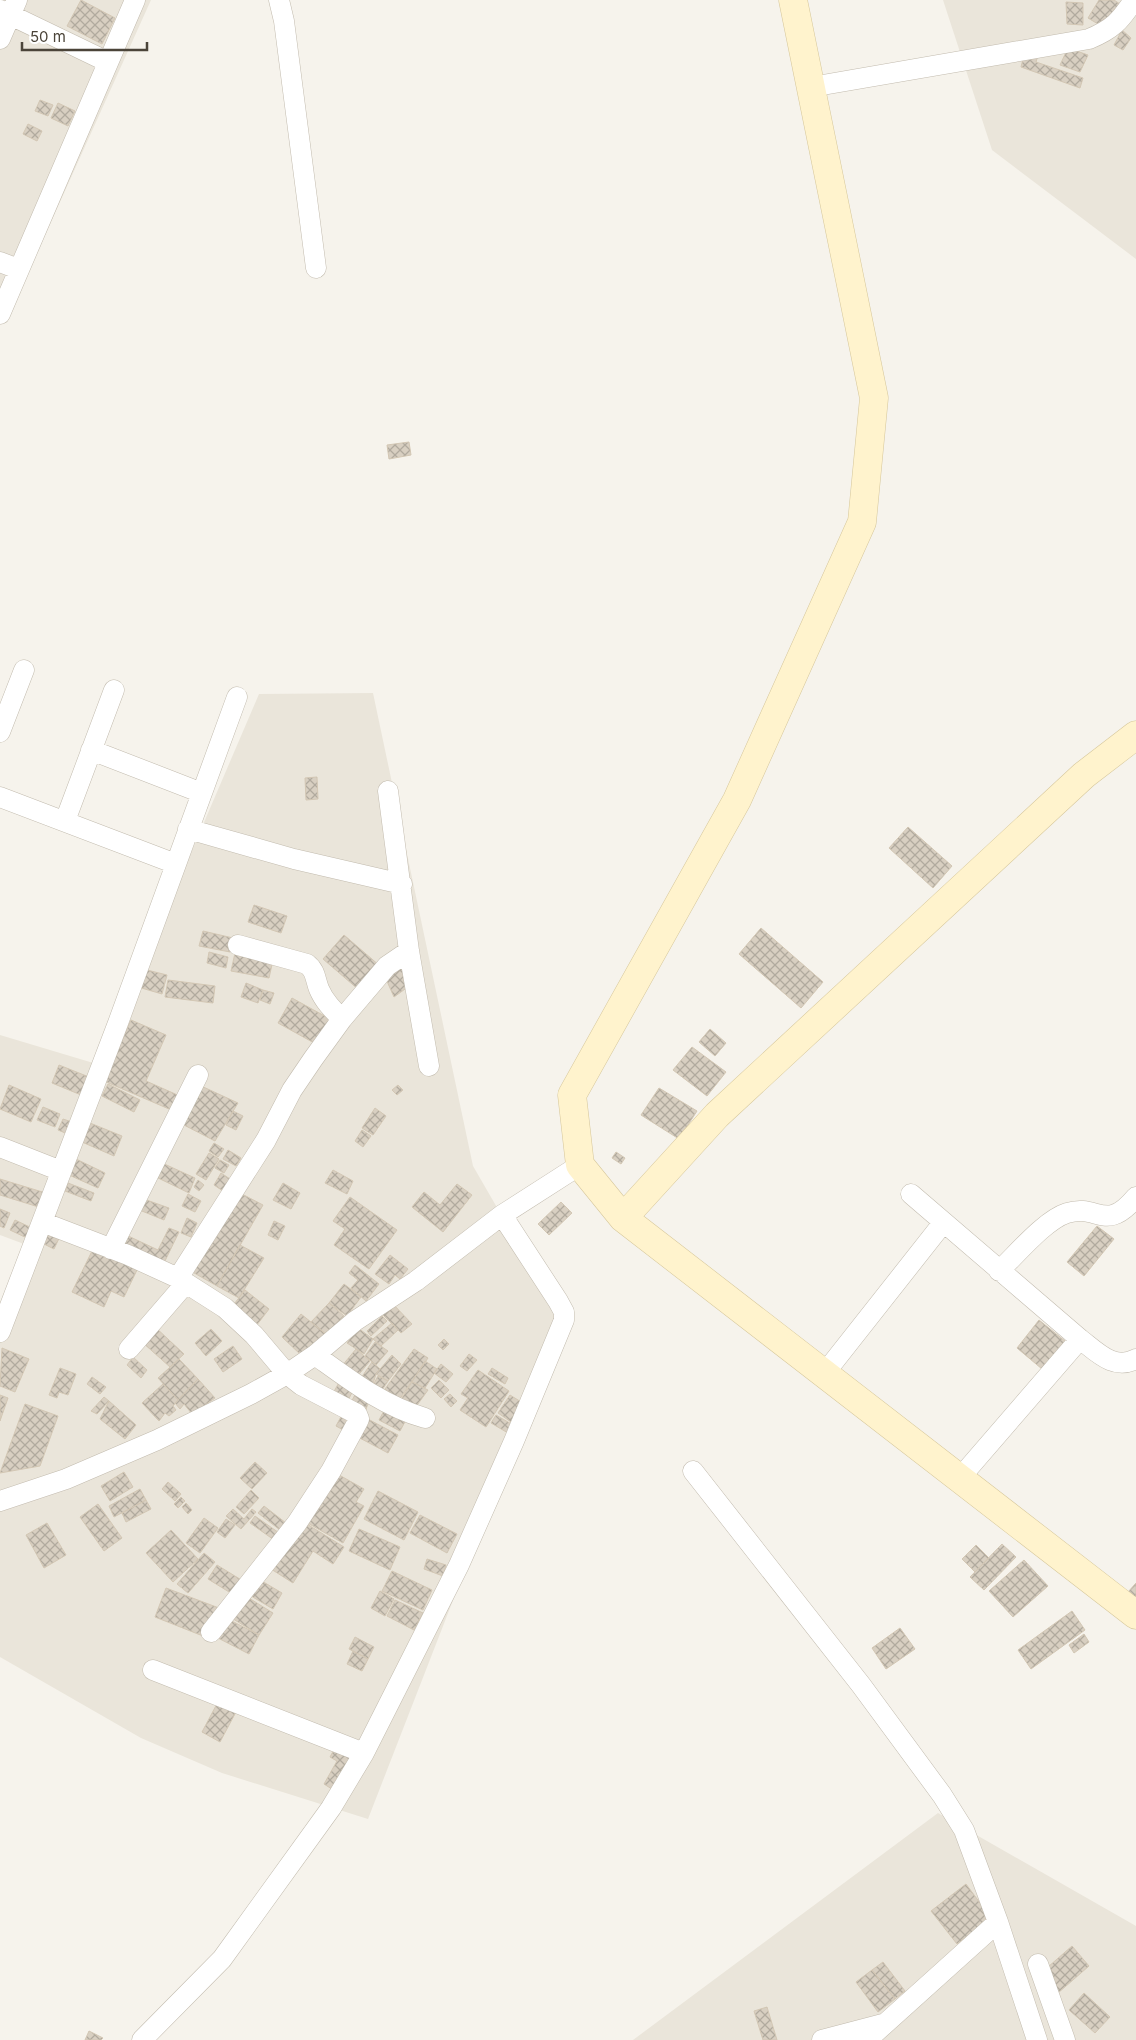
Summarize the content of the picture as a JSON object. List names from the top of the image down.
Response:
{
  "scale_bar": "50 m"
}
